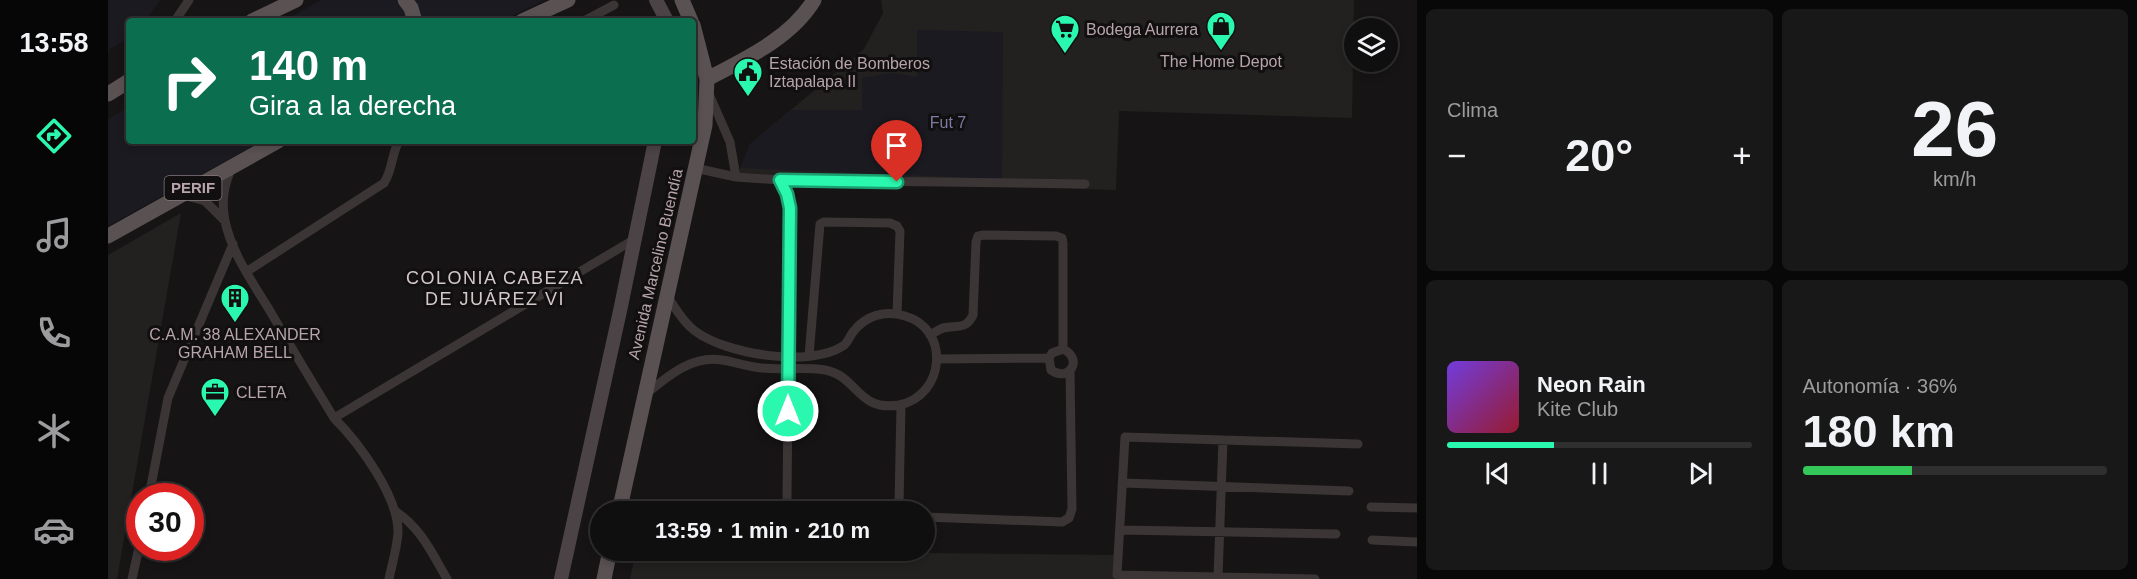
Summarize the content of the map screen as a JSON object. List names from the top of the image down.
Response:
{
  "streets": {
    "main road": ["PERIF", "Avenida Marcelino Buendía"]
  },
  "districts": ["COLONIA CABEZA DE JUÁREZ VI"],
  "parks": ["Fut 7"],
  "places": {
    "shop": ["The Home Depot"],
    "supermarket": ["Bodega Aurrera"],
    "public building": ["Estación de Bomberos Iztapalapa II"],
    "building": ["C.A.M. 38 ALEXANDER GRAHAM BELL"],
    "office": ["CLETA"]
  },
  "page": {
    "tabs": "13:58",
    "tile": [
      "Clima",
      ["26", "km/h"],
      ["Autonomía · 36%", "180 km"]
    ],
    "turn": ["140 m", "Gira a la derecha"],
    "heat": ["−", "20°", "+"],
    "song": ["Neon Rain", "Kite Club"],
    "limit": "30",
    "trip": "13:59 · 1 min · 210 m"
  }
}
